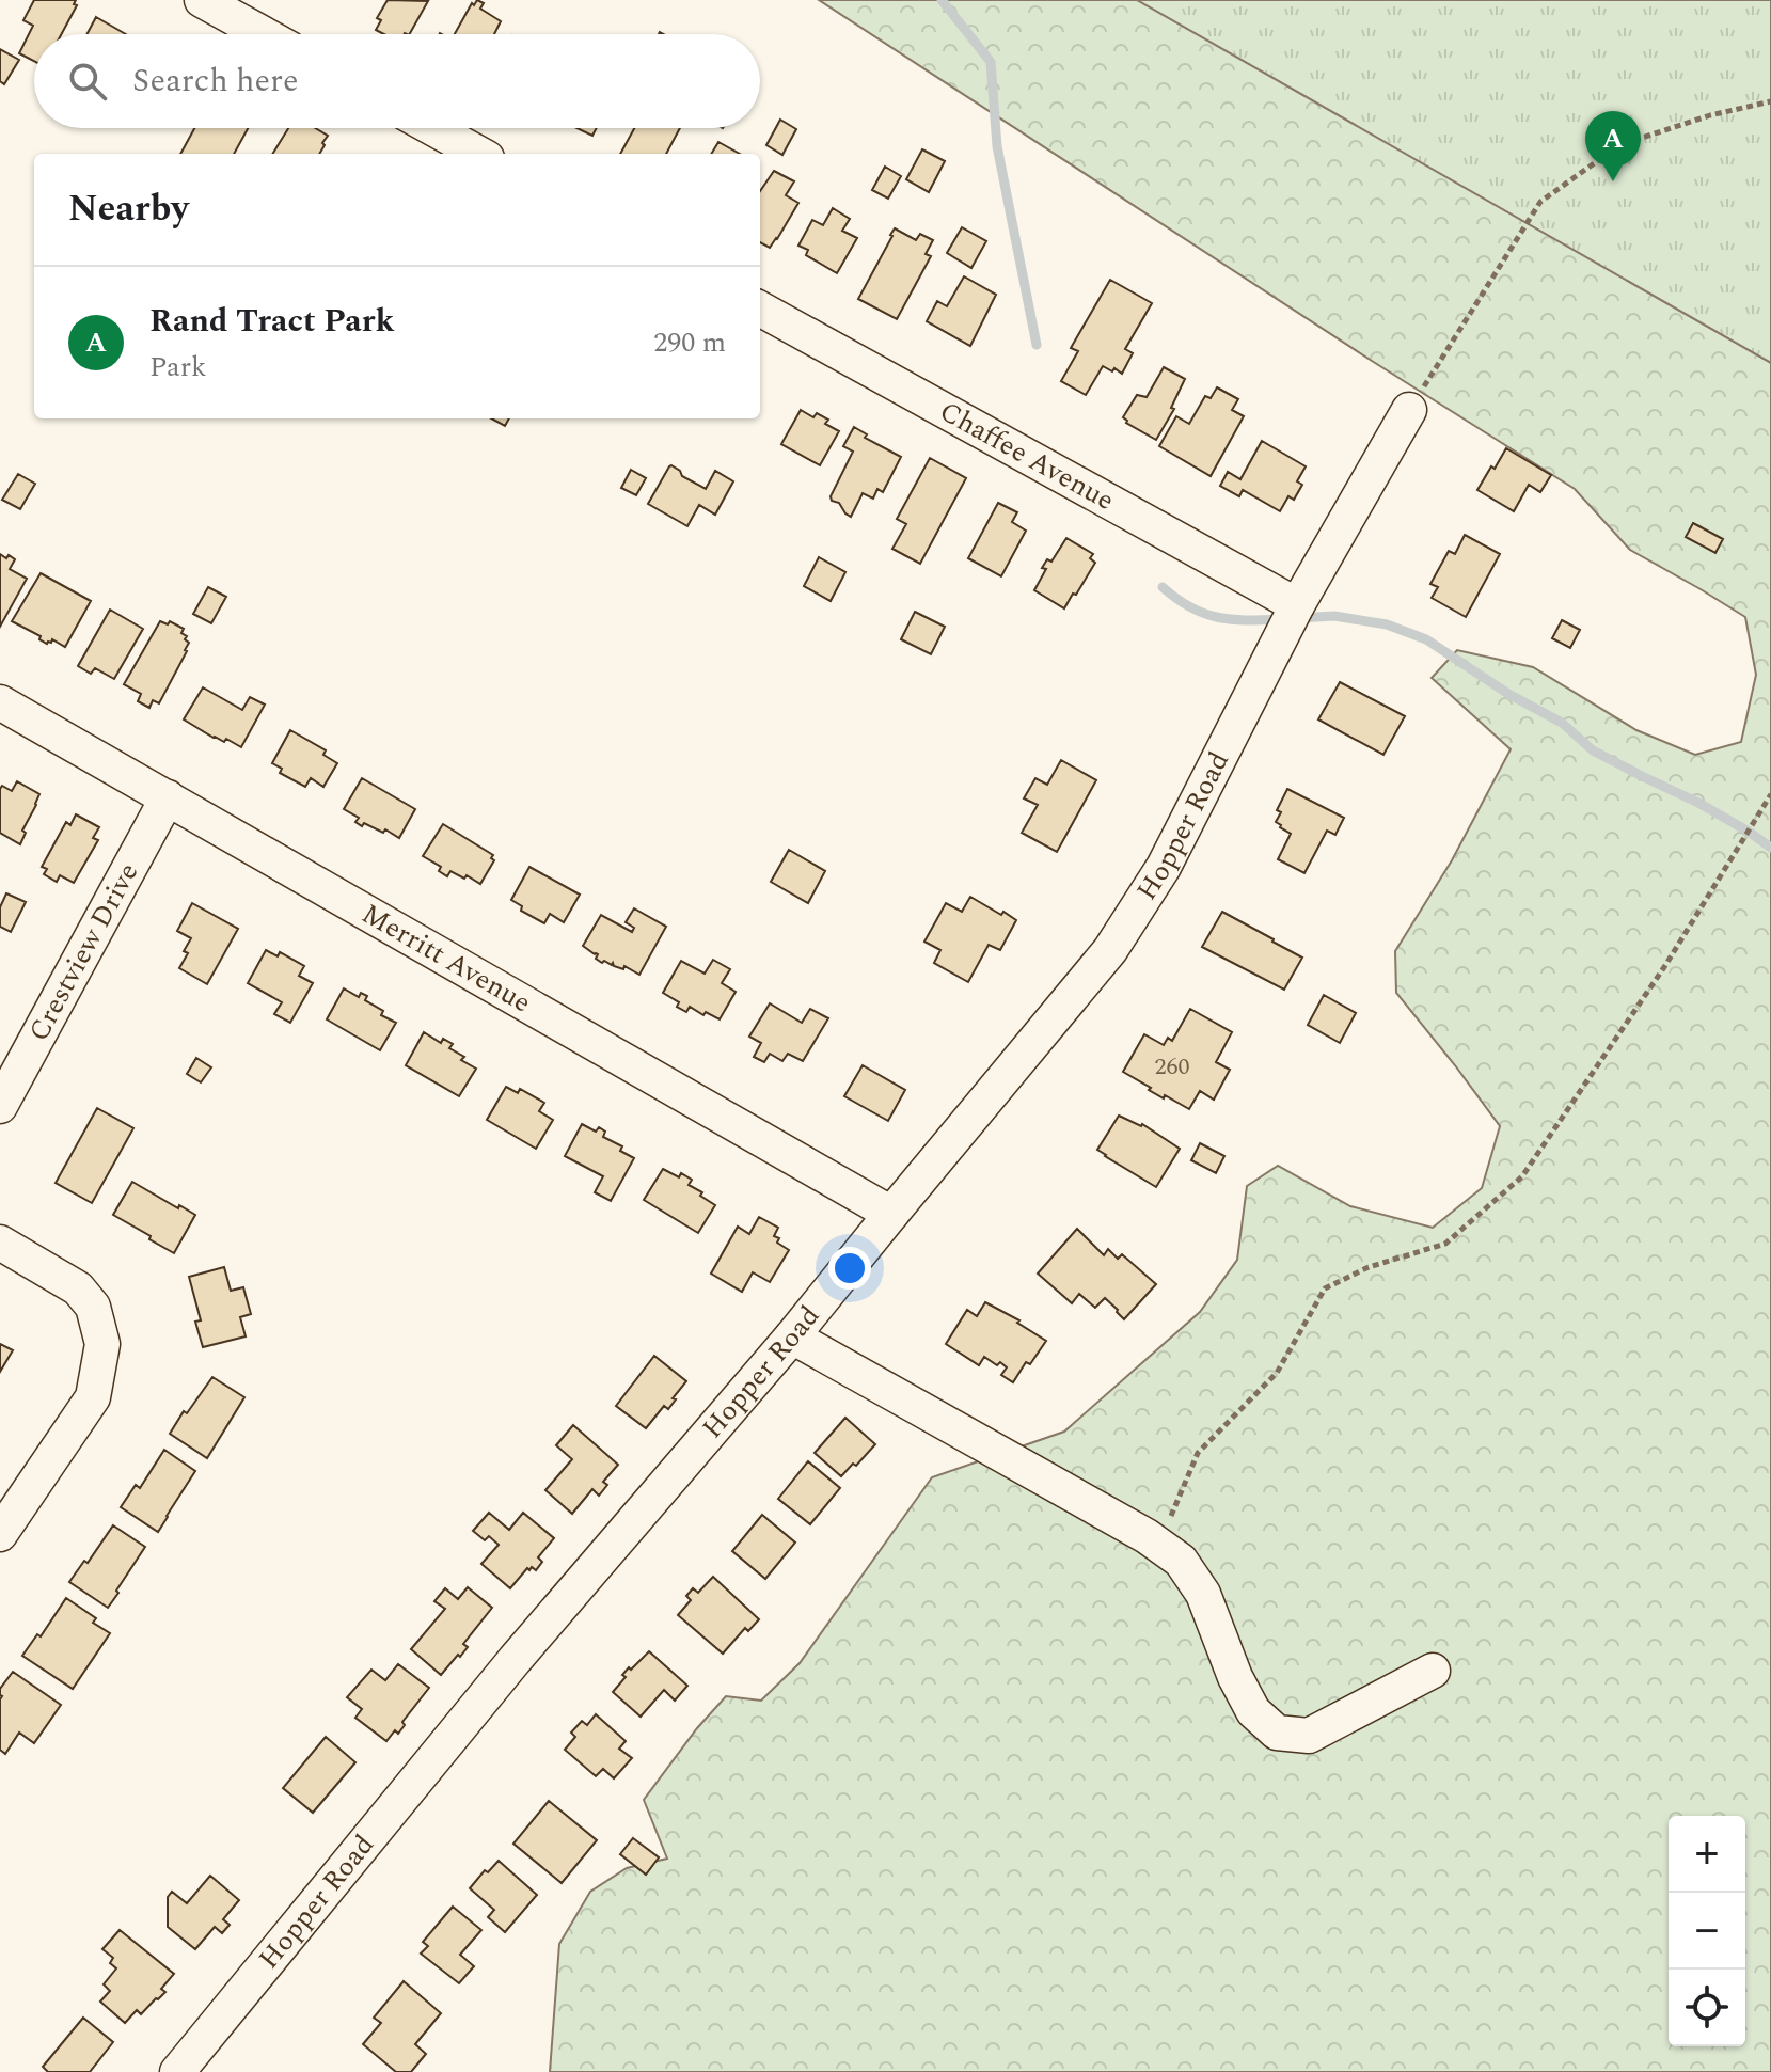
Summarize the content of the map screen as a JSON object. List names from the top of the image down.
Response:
{
  "streets": {
    "street": [
      "Chaffee Avenue",
      "Hopper Road",
      "Crestview Drive",
      "Merritt Avenue"
    ]
  },
  "crossings": [
    ["Chaffee Avenue", "Hopper Road"],
    ["Hopper Road", "Merritt Avenue"],
    ["Crestview Drive", "Merritt Avenue"]
  ],
  "house_numbers": ["260"],
  "page": {
    "search": "Search here",
    "pins": "A",
    "heading": "Nearby",
    "list": [
      {
        "mark": "A",
        "name": "Rand Tract Park",
        "note": "Park",
        "value": "290 m"
      }
    ],
    "map_buttons": ["+", "−"]
  }
}
